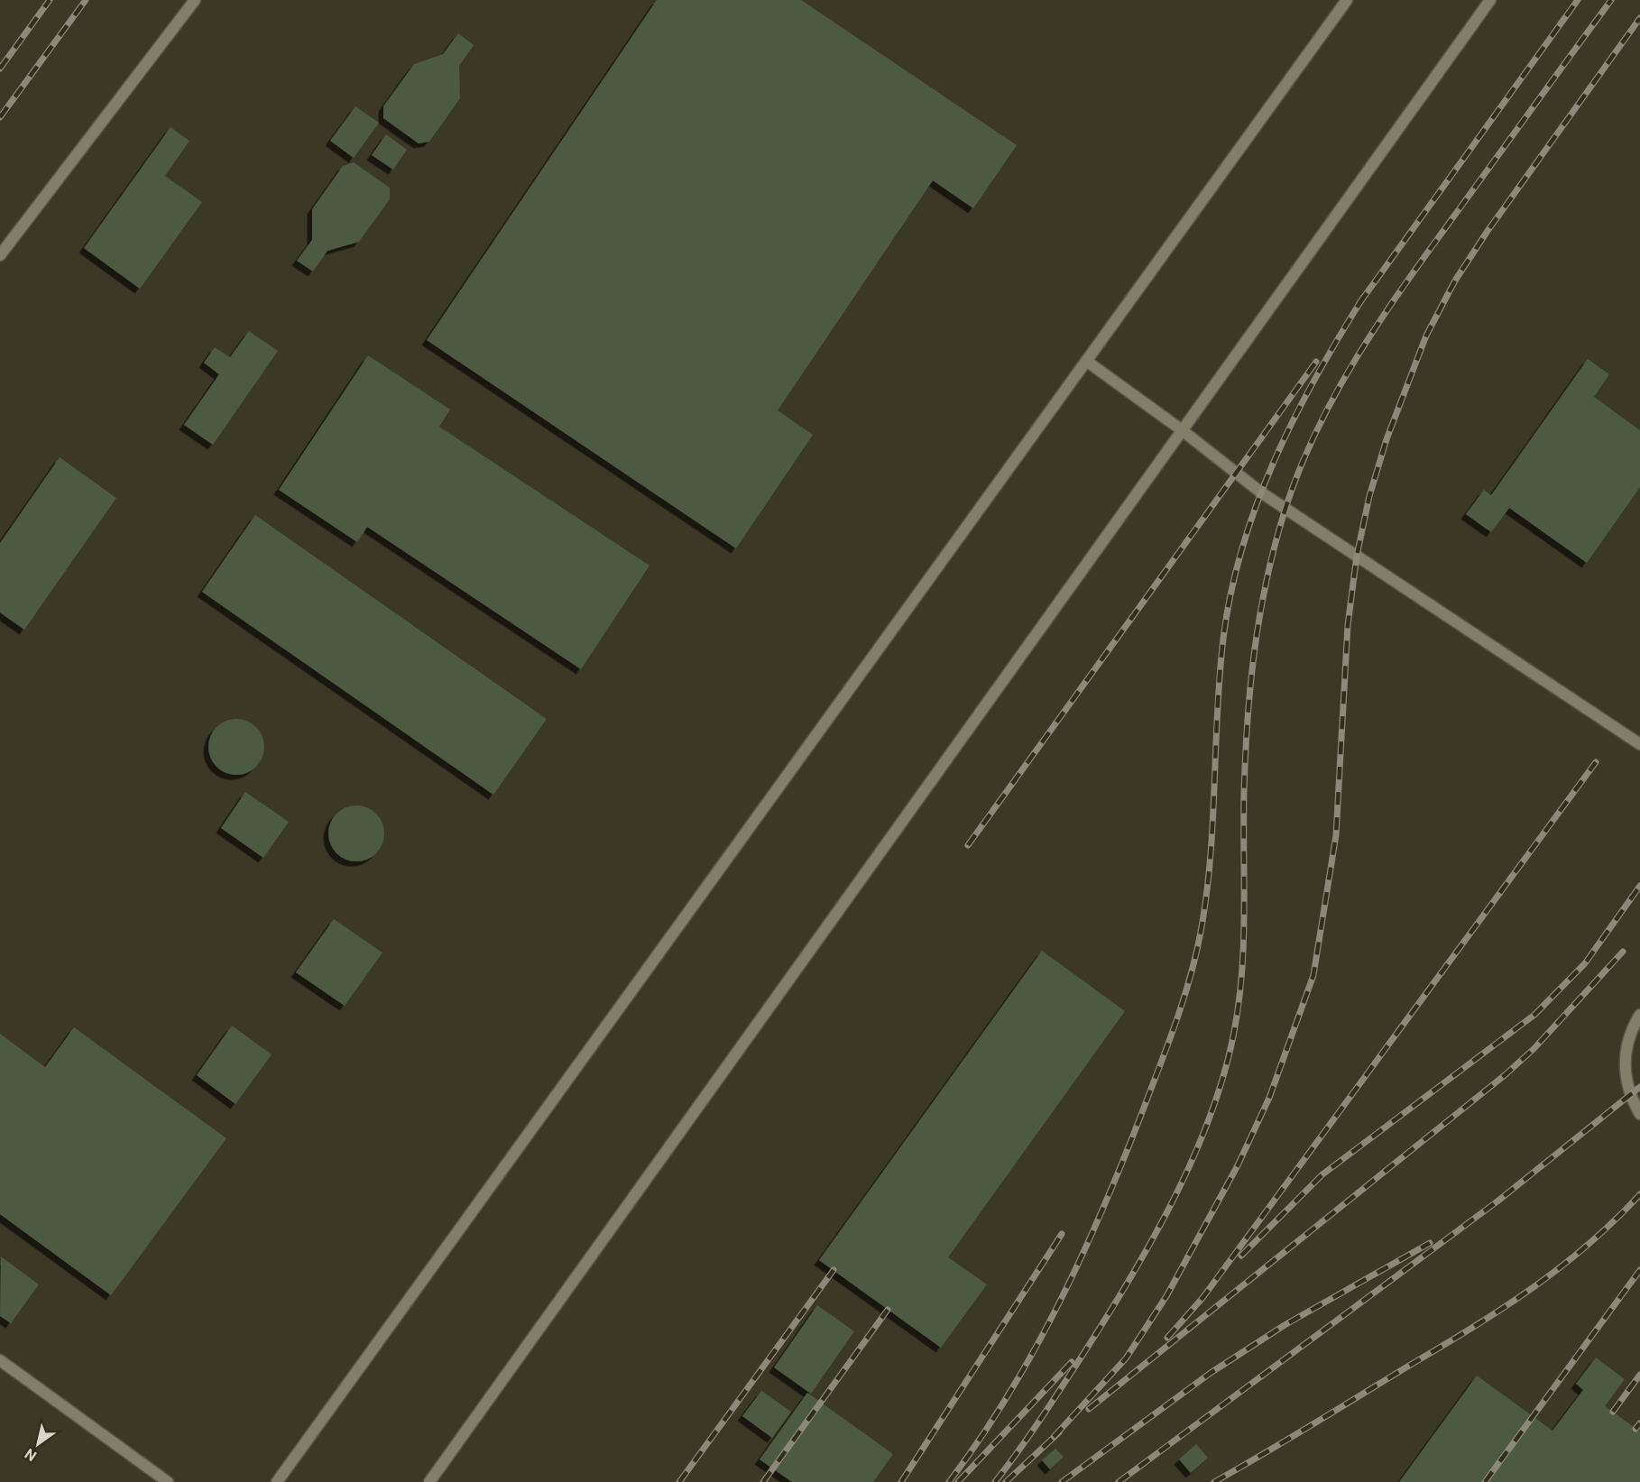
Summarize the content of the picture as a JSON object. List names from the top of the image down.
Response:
{
  "north": "bottom left"
}
